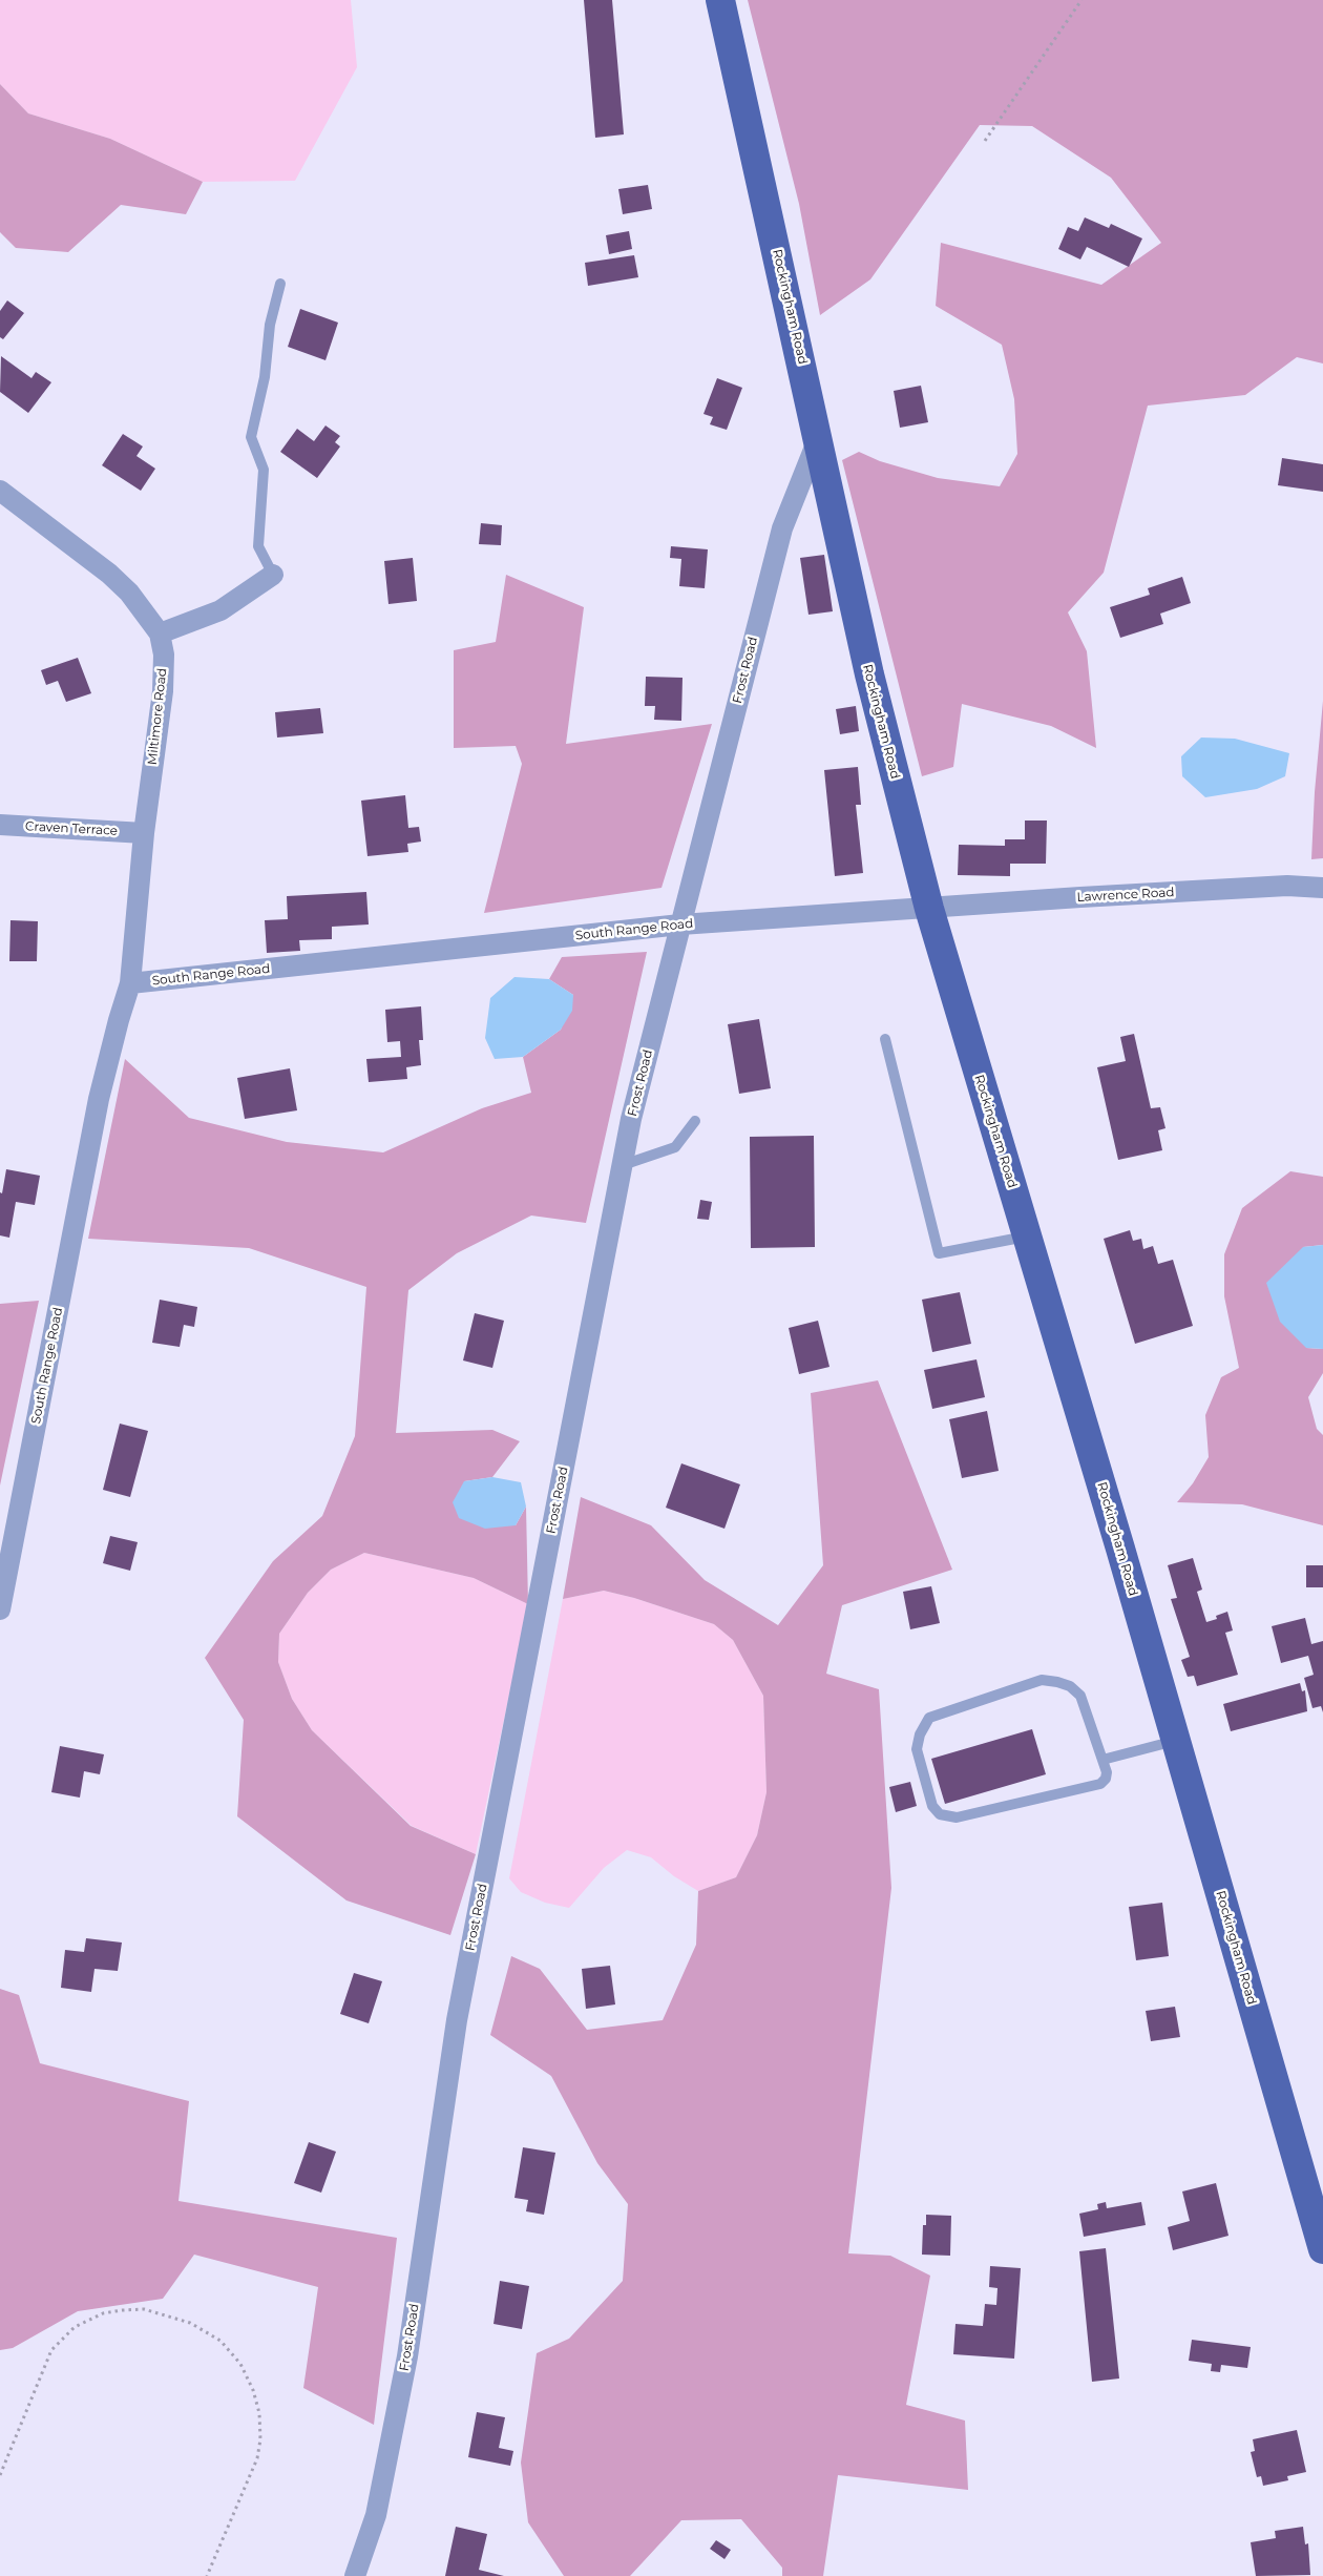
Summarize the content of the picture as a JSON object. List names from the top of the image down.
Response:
{
  "streets": {
    "main road": ["Rockingham Road"],
    "street": [
      "Frost Road",
      "Miltimore Road",
      "Craven Terrace",
      "Lawrence Road",
      "South Range Road"
    ]
  },
  "crossings": [
    ["Rockingham Road", "Frost Road"],
    ["Rockingham Road", "Lawrence Road"],
    ["Rockingham Road", "South Range Road"],
    ["Frost Road", "South Range Road"],
    ["Miltimore Road", "Craven Terrace"],
    ["Miltimore Road", "South Range Road"],
    ["Lawrence Road", "South Range Road"]
  ]
}
